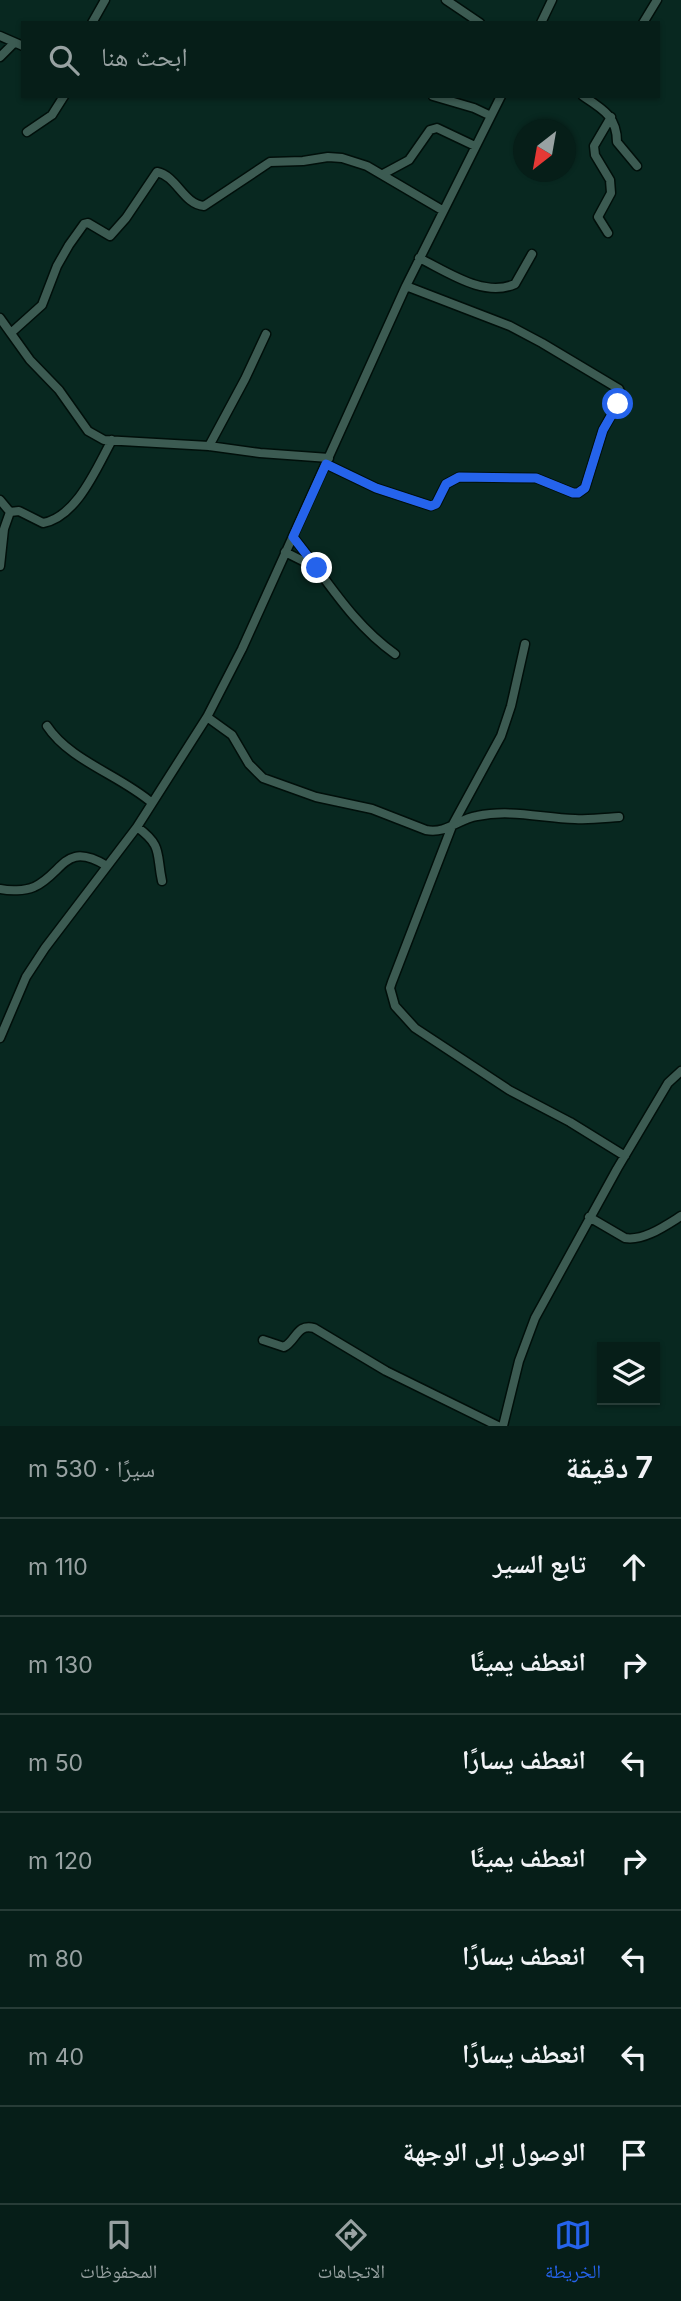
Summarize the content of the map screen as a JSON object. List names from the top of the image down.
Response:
{
  "north": "bottom left",
  "page": {
    "search": "ابحث هنا",
    "heading": ["7 دقيقة", "سيرًا · 530 m"],
    "list": [
      ["تابع السير", "110 m"],
      ["انعطف يمينًا", "130 m"],
      ["انعطف يسارًا", "50 m"],
      ["انعطف يمينًا", "120 m"],
      ["انعطف يسارًا", "80 m"],
      ["انعطف يسارًا", "40 m"],
      "الوصول إلى الوجهة"
    ],
    "nav": ["الخريطة", "الاتجاهات", "المحفوظات"]
  }
}
